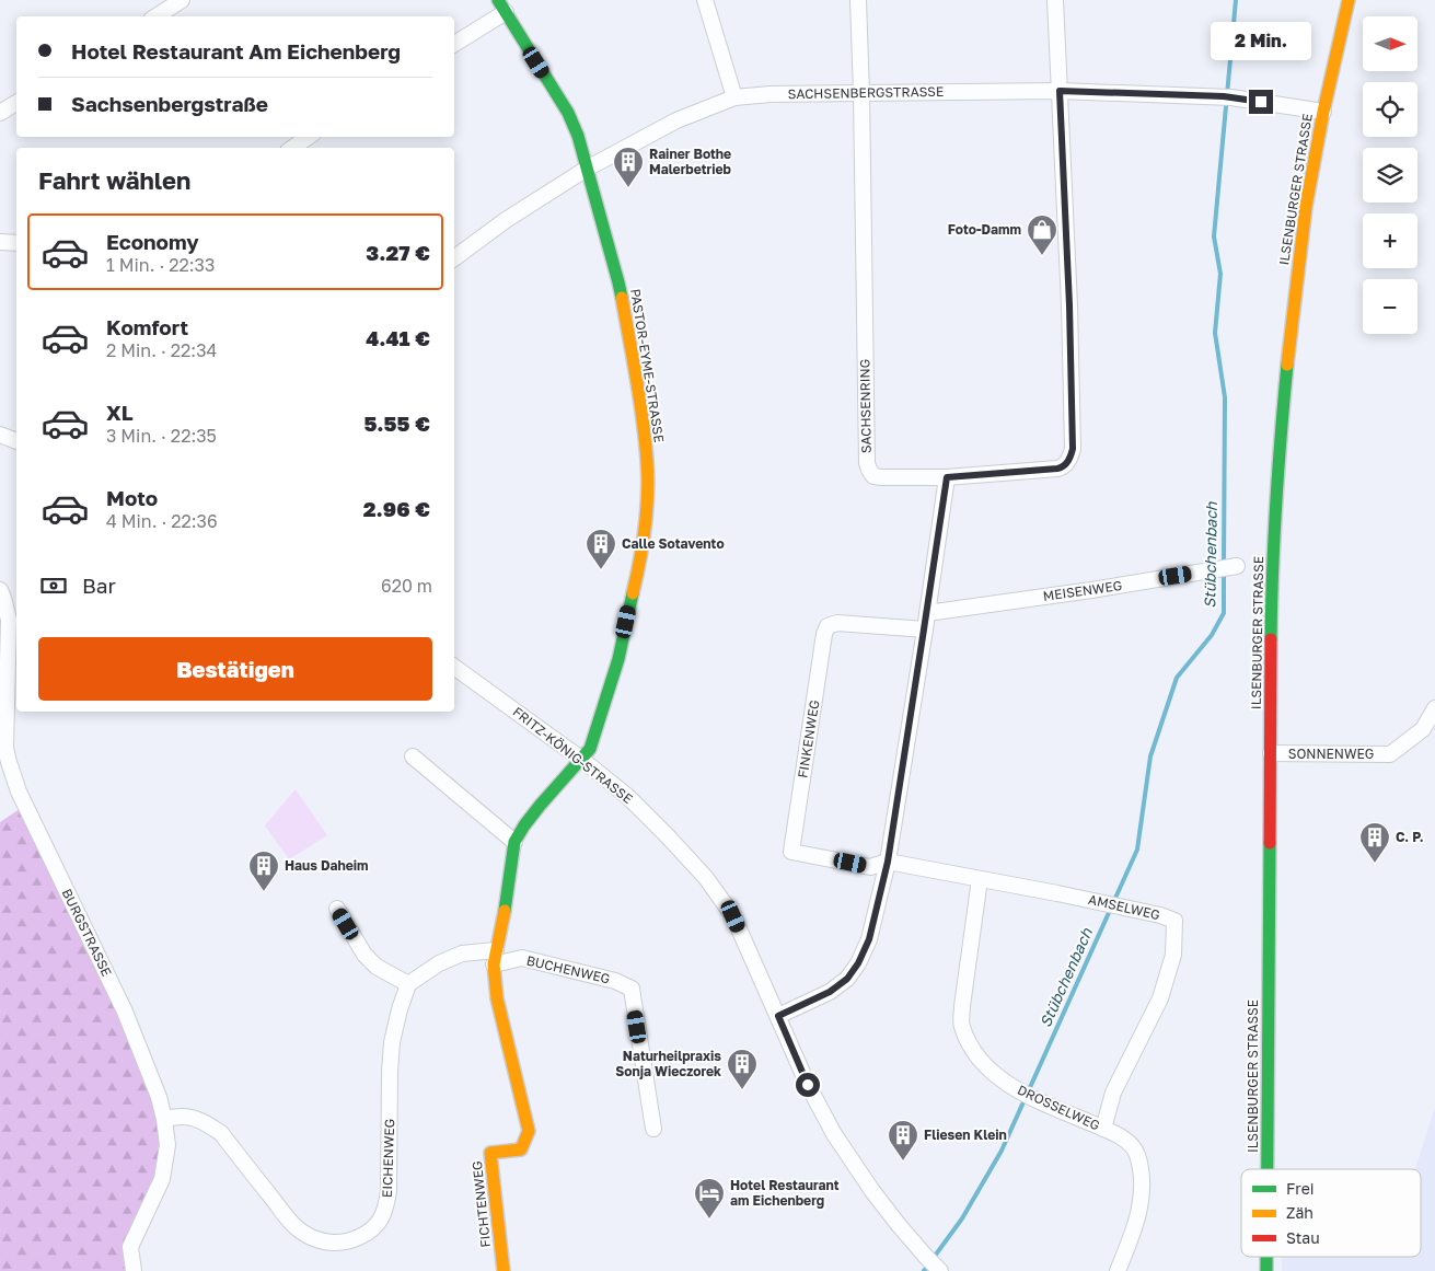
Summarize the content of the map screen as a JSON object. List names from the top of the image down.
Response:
{
  "streets": {
    "street": [
      "SACHSENBERGSTRASSE",
      "ILSENBURGER STRASSE",
      "PASTOR-EYME-STRASSE",
      "SACHSENRING",
      "MEISENWEG",
      "FINKENWEG",
      "SONNENWEG",
      "FRITZ-KÖNIG-STRASSE",
      "AMSELWEG",
      "BURGSTRASSE",
      "BUCHENWEG",
      "DROSSELWEG",
      "EICHENWEG",
      "FICHTENWEG"
    ]
  },
  "crossings": [
    ["SACHSENBERGSTRASSE", "ILSENBURGER STRASSE"],
    ["SACHSENBERGSTRASSE", "PASTOR-EYME-STRASSE"],
    ["SACHSENBERGSTRASSE", "SACHSENRING"],
    ["ILSENBURGER STRASSE", "SONNENWEG"],
    ["PASTOR-EYME-STRASSE", "FRITZ-KÖNIG-STRASSE"],
    ["FINKENWEG", "AMSELWEG"],
    ["AMSELWEG", "DROSSELWEG"],
    ["BURGSTRASSE", "EICHENWEG"],
    ["BUCHENWEG", "FICHTENWEG"]
  ],
  "water": ["Stübchenbach"],
  "places": {
    "building": [
      "Rainer Bothe Malerbetrieb",
      "Calle Sotavento",
      "C. P.",
      "Haus Daheim",
      "Naturheilpraxis Sonja Wieczorek",
      "Fliesen Klein"
    ],
    "shop": ["Foto-Damm"],
    "hotel": ["Hotel Restaurant am Eichenberg"]
  },
  "legend": ["Frei", "Zäh", "Stau"],
  "north": "right",
  "page": {
    "map_buttons": ["+", "−"],
    "banner": ["Hotel Restaurant Am Eichenberg", "Sachsenbergstraße"],
    "bubble": "2 Min.",
    "heading": "Fahrt wählen",
    "list": [
      {
        "name": "Economy",
        "note": "1 Min. · 22:33",
        "value": "3.27 €"
      },
      {
        "name": "Komfort",
        "note": "2 Min. · 22:34",
        "value": "4.41 €"
      },
      {
        "name": "XL",
        "note": "3 Min. · 22:35",
        "value": "5.55 €"
      },
      {
        "name": "Moto",
        "note": "4 Min. · 22:36",
        "value": "2.96 €"
      }
    ],
    "pay": ["Bar", "620 m"],
    "buttons": "Bestätigen"
  }
}
